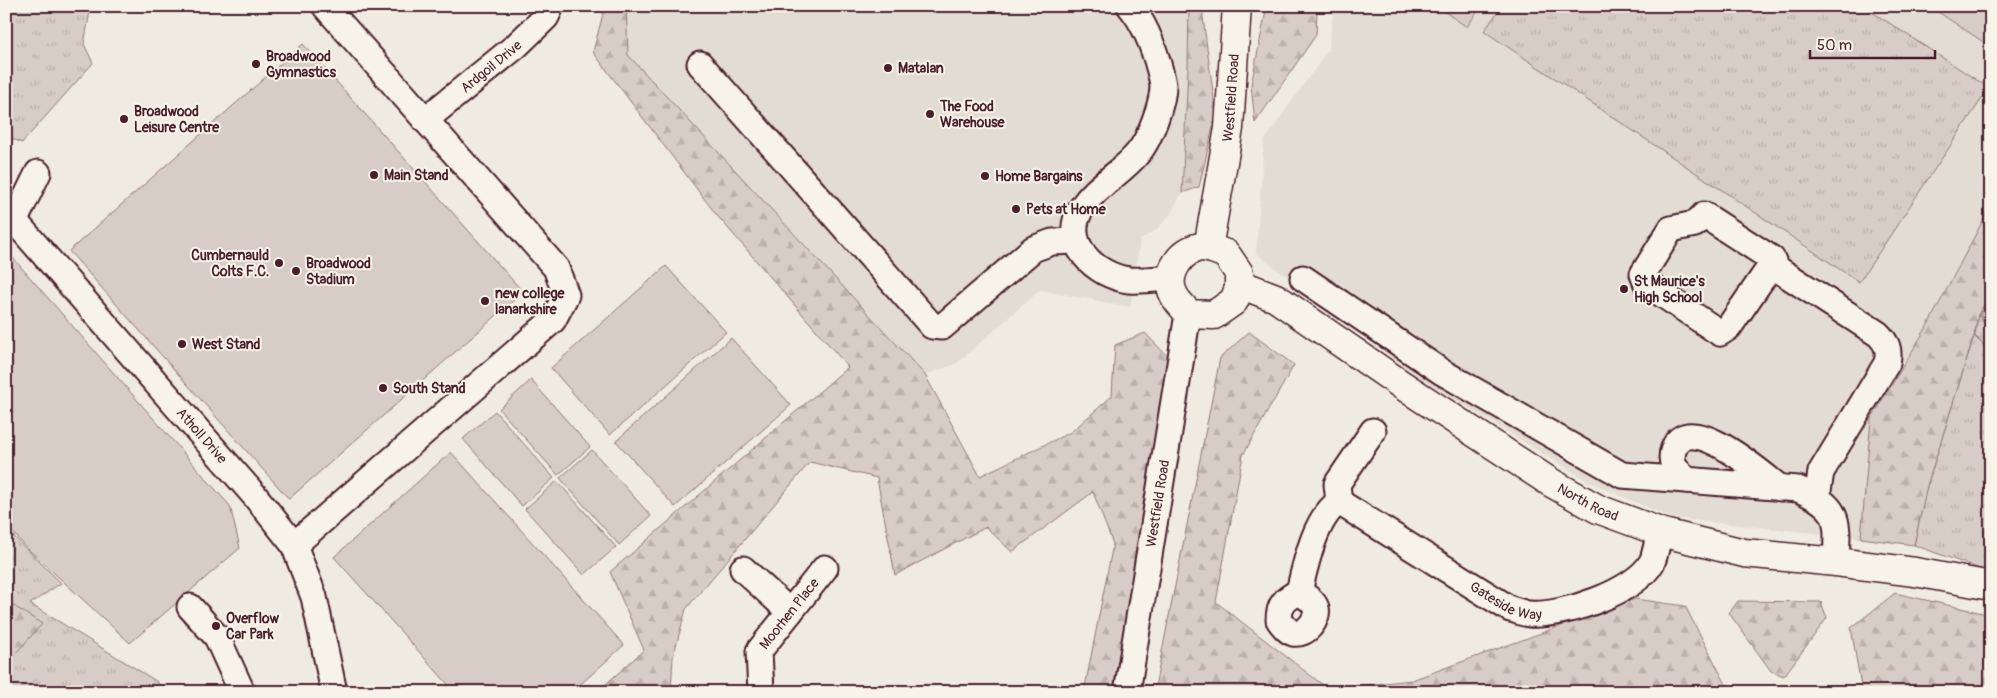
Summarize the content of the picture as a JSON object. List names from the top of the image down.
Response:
{
  "streets": {
    "main road": ["Westfield Road", "North Road"],
    "street": [
      "Ardgoil Drive",
      "Atholl Drive",
      "Gateside Way",
      "Moorhen Place"
    ]
  },
  "crossings": [
    ["Westfield Road", "North Road"],
    ["North Road", "Gateside Way"]
  ],
  "places": [
    "Broadwood Gymnastics",
    "Matalan",
    "The Food Warehouse",
    "Broadwood Leisure Centre",
    "Main Stand",
    "Home Bargains",
    "Pets at Home",
    "Cumbernauld Colts F.C.",
    "Broadwood Stadium",
    "St Maurice's High School",
    "new college lanarkshire",
    "West Stand",
    "South Stand",
    "Overflow Car Park"
  ],
  "scale_bar": "50 m"
}
